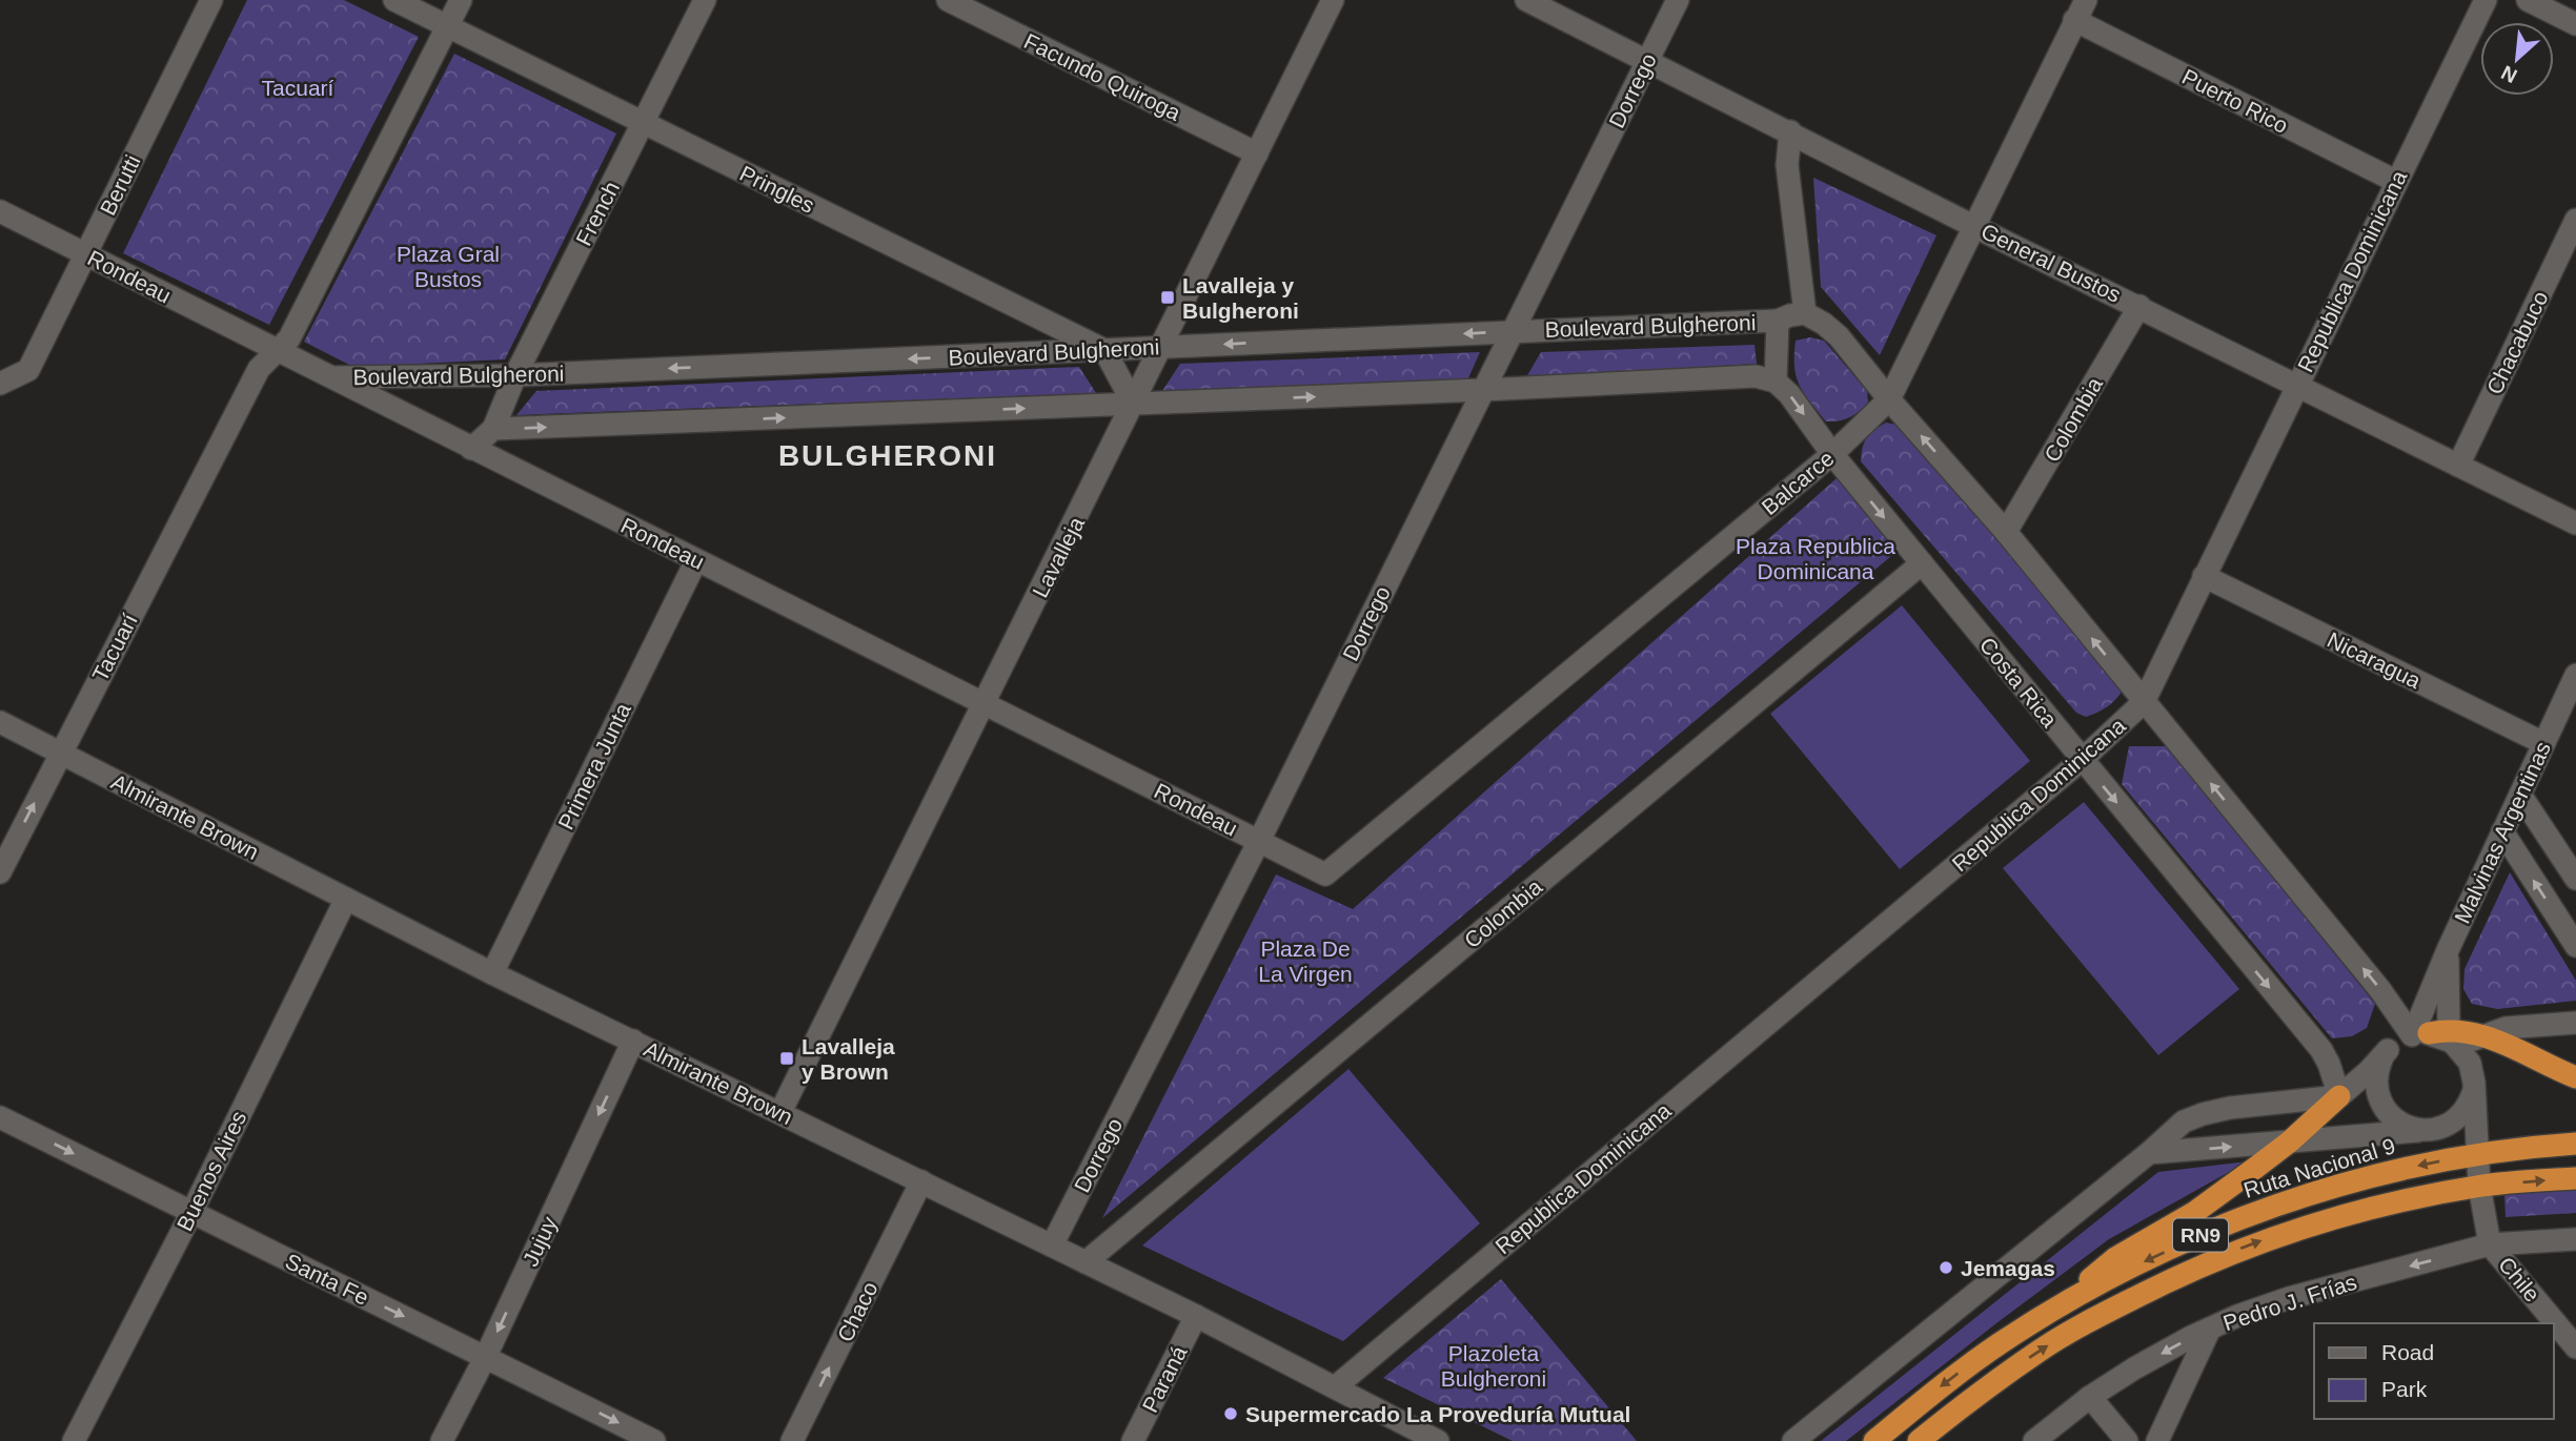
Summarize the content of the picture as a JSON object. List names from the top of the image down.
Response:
{
  "streets": {
    "highway": ["Ruta Nacional 9", "RN9"],
    "street": [
      "Facundo Quiroga",
      "Dorrego",
      "Puerto Rico",
      "Berutti",
      "Pringles",
      "French",
      "General Bustos",
      "Republica Dominicana",
      "Rondeau",
      "Boulevard Bulgheroni",
      "Chacabuco",
      "Colombia",
      "Balcarce",
      "Lavalleja",
      "Tacuarí",
      "Nicaragua",
      "Costa Rica",
      "Primera Junta",
      "Almirante Brown",
      "Malvinas Argentinas",
      "Buenos Aires",
      "Jujuy",
      "Santa Fe",
      "Chile",
      "Pedro J. Frías",
      "Chaco",
      "Paraná"
    ]
  },
  "crossings": [
    ["Facundo Quiroga", "Lavalleja"],
    ["Dorrego", "General Bustos"],
    ["Dorrego", "Rondeau"],
    ["Dorrego", "Boulevard Bulgheroni"],
    ["Dorrego", "Almirante Brown"],
    ["Puerto Rico", "Republica Dominicana"],
    ["Puerto Rico", "Balcarce"],
    ["Berutti", "Rondeau"],
    ["Pringles", "French"],
    ["Pringles", "Boulevard Bulgheroni"],
    ["Pringles", "Tacuarí"],
    ["French", "Boulevard Bulgheroni"],
    ["General Bustos", "Republica Dominicana"],
    ["General Bustos", "Chacabuco"],
    ["General Bustos", "Colombia"],
    ["General Bustos", "Balcarce"],
    ["Republica Dominicana", "Nicaragua"],
    ["Republica Dominicana", "Costa Rica"],
    ["Republica Dominicana", "Almirante Brown"],
    ["Rondeau", "Boulevard Bulgheroni"],
    ["Rondeau", "Balcarce"],
    ["Rondeau", "Lavalleja"],
    ["Rondeau", "Tacuarí"],
    ["Rondeau", "Primera Junta"],
    ["Boulevard Bulgheroni", "Lavalleja"],
    ["Colombia", "Costa Rica"],
    ["Colombia", "Almirante Brown"],
    ["Balcarce", "Costa Rica"],
    ["Lavalleja", "Almirante Brown"],
    ["Tacuarí", "Almirante Brown"],
    ["Nicaragua", "Malvinas Argentinas"],
    ["Costa Rica", "Malvinas Argentinas"],
    ["Primera Junta", "Almirante Brown"],
    ["Almirante Brown", "Buenos Aires"],
    ["Almirante Brown", "Jujuy"],
    ["Almirante Brown", "Chaco"],
    ["Almirante Brown", "Paraná"],
    ["Buenos Aires", "Santa Fe"],
    ["Jujuy", "Santa Fe"],
    ["Chile", "Pedro J. Frías"]
  ],
  "one_way": ["Jujuy", "Santa Fe", "Chaco"],
  "districts": ["BULGHERONI"],
  "parks": [
    "Tacuarí",
    "Plaza Gral Bustos",
    "Plaza Republica Dominicana",
    "Plaza De La Virgen",
    "Plazoleta Bulgheroni"
  ],
  "places": {
    "transit": ["Lavalleja y Bulgheroni", "Lavalleja y Brown"],
    "other": ["Jemagas", "Supermercado La Proveduría Mutual"]
  },
  "legend": ["Road", "Park"],
  "north": "bottom left"
}
